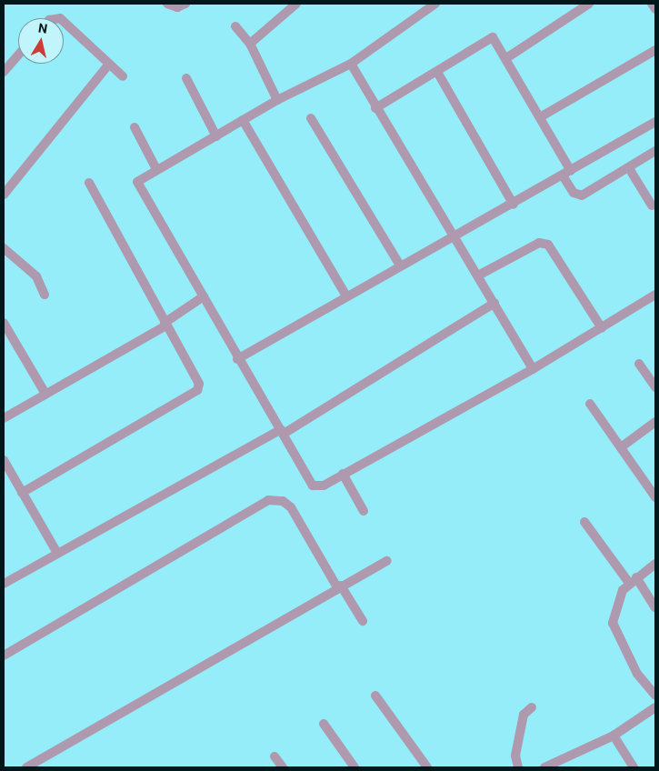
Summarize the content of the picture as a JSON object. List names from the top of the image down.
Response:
{
  "north": "top"
}
